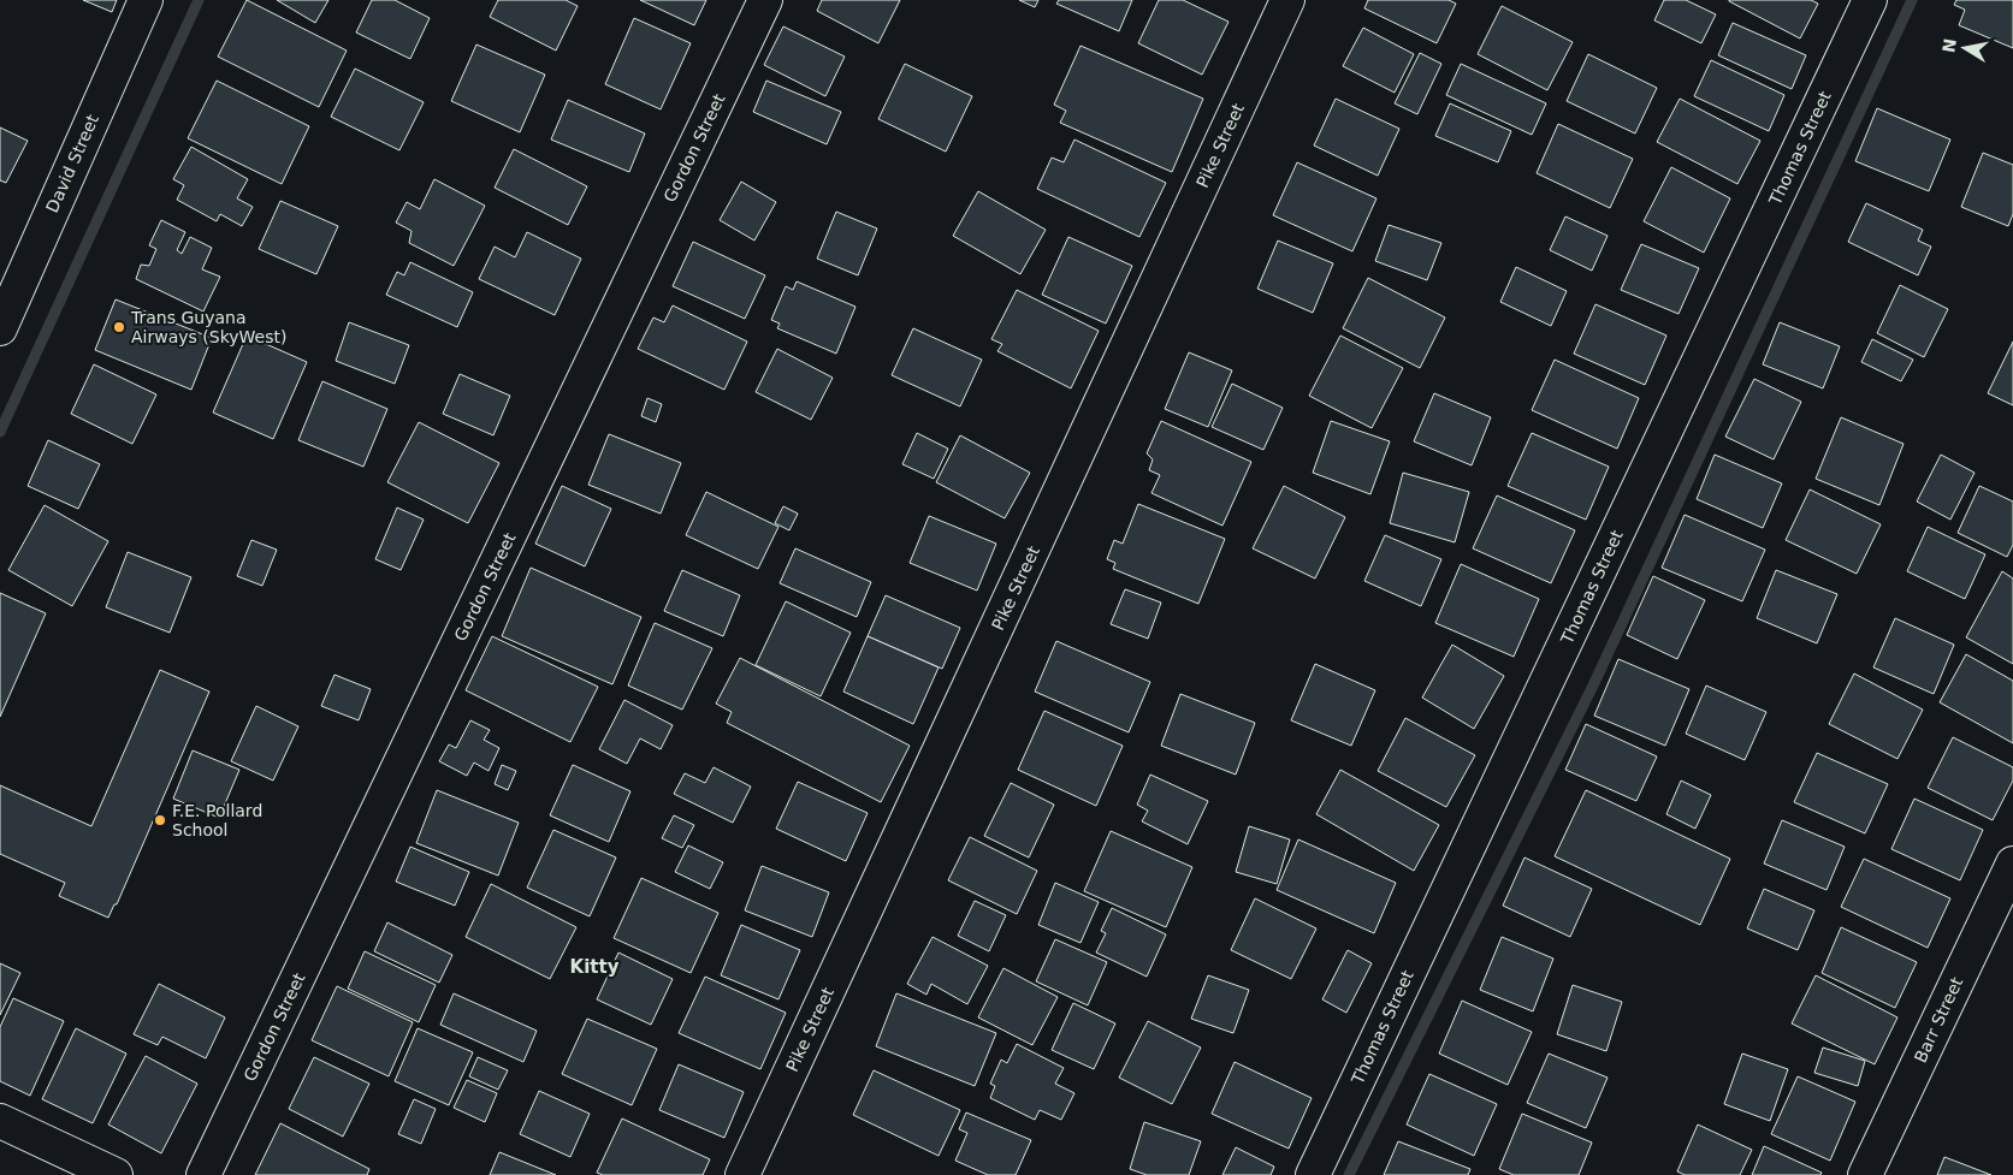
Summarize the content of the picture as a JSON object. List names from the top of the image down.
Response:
{
  "streets": {
    "street": [
      "Pike Street",
      "Gordon Street",
      "Thomas Street",
      "David Street",
      "Barr Street"
    ]
  },
  "districts": ["Kitty"],
  "places": ["Trans Guyana Airways (SkyWest)", "F.E. Pollard School"],
  "north": "left"
}
